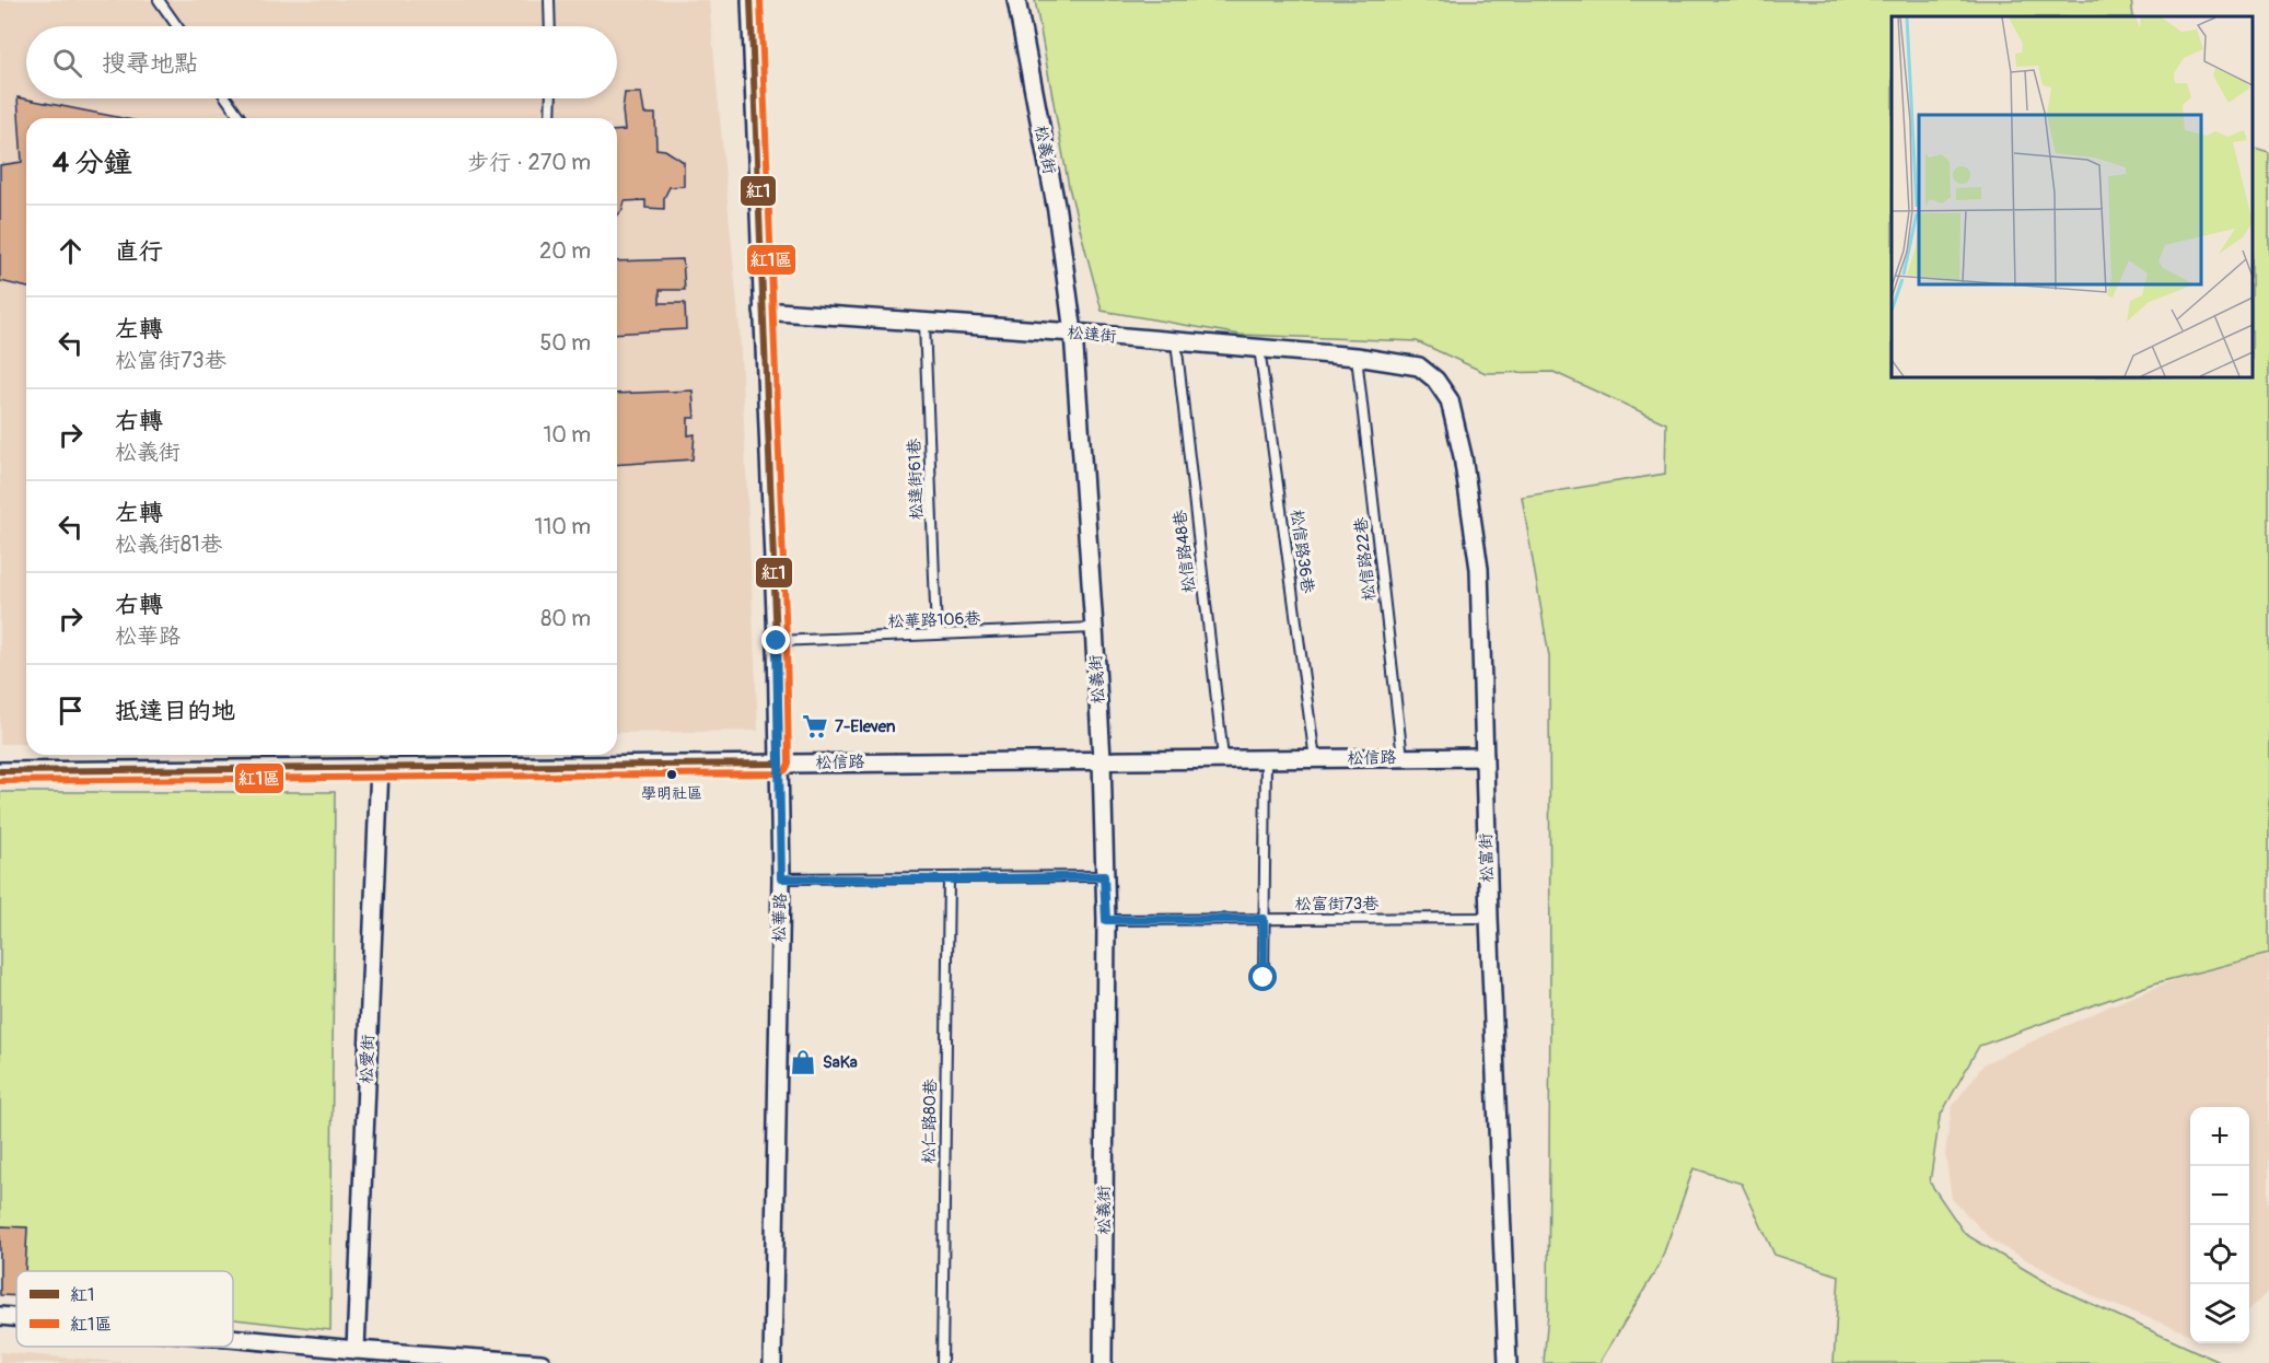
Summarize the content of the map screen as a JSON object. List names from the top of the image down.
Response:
{
  "streets": {
    "street": [
      "松義街",
      "松達街",
      "松信路",
      "松富街",
      "松華路",
      "松愛街"
    ],
    "lane": [
      "松達街61巷",
      "松信路48巷",
      "松信路36巷",
      "松信路22巷",
      "松華路106巷",
      "松富街73巷",
      "松仁路80巷"
    ]
  },
  "crossings": [
    ["松義街", "松達街"],
    ["松義街", "松華路106巷"],
    ["松義街", "松信路"],
    ["松義街", "松富街73巷"],
    ["松達街", "松達街61巷"],
    ["松達街", "松信路48巷"],
    ["松達街", "松信路36巷"],
    ["松達街", "松信路22巷"],
    ["松達街", "松富街"],
    ["松達街", "松華路"],
    ["松達街61巷", "松華路106巷"],
    ["松信路48巷", "松信路"],
    ["松信路36巷", "松信路"],
    ["松信路22巷", "松信路"],
    ["松華路106巷", "松華路"],
    ["松信路", "松富街"],
    ["松信路", "松華路"],
    ["松信路", "松愛街"],
    ["松富街", "松富街73巷"]
  ],
  "places": {
    "supermarket": ["7-Eleven"],
    "other": ["學明社區"],
    "shop": ["SaKa"]
  },
  "lines": ["transit line 紅1", "transit line 紅1區"],
  "legend": ["紅1", "紅1區"],
  "page": {
    "search": "搜尋地點",
    "heading": ["4 分鐘", "步行 · 270 m"],
    "list": [
      ["直行", "20 m"],
      ["左轉", "松富街73巷", "50 m"],
      ["右轉", "松義街", "10 m"],
      ["左轉", "松義街81巷", "110 m"],
      ["右轉", "松華路", "80 m"],
      "抵達目的地"
    ],
    "map_buttons": ["+", "−"]
  }
}
